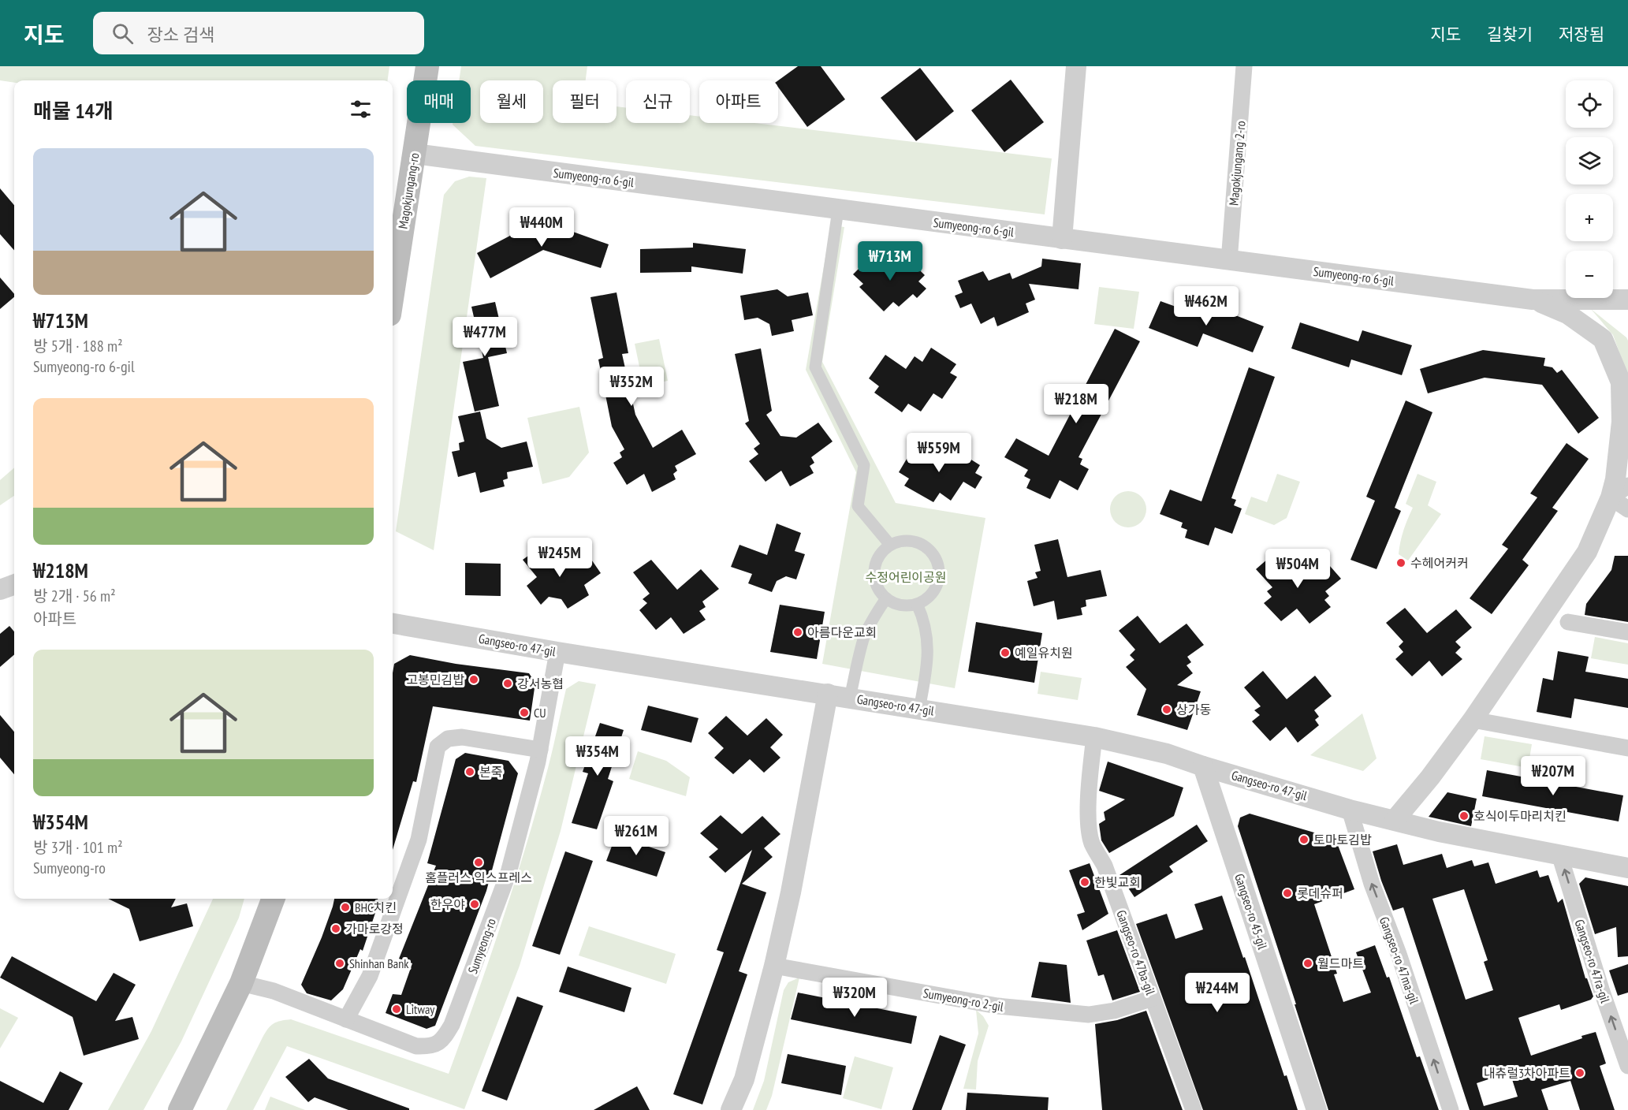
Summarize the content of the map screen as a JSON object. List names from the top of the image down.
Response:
{
  "streets": {
    "main road": ["Magokjungang-ro"],
    "street": [
      "Magokjungang 2-ro",
      "Sumyeong-ro 6-gil",
      "Gangseo-ro 47-gil",
      "Gangseo-ro 45-gil",
      "Sumyeong-ro",
      "Gangseo-ro 47ba-gil",
      "Gangseo-ro 47ma-gil",
      "Gangseo-ro 47ra-gil",
      "Sumyeong-ro 2-gil"
    ]
  },
  "crossings": [
    ["Magokjungang 2-ro", "Sumyeong-ro 6-gil"],
    ["Sumyeong-ro 6-gil", "Magokjungang-ro"],
    ["Gangseo-ro 47-gil", "Gangseo-ro 45-gil"],
    ["Gangseo-ro 47-gil", "Sumyeong-ro"],
    ["Gangseo-ro 47-gil", "Gangseo-ro 47ba-gil"],
    ["Gangseo-ro 47-gil", "Gangseo-ro 47ma-gil"],
    ["Gangseo-ro 47-gil", "Gangseo-ro 47ra-gil"],
    ["Gangseo-ro 47ba-gil", "Sumyeong-ro 2-gil"]
  ],
  "one_way": ["Gangseo-ro 47ma-gil", "Gangseo-ro 47ra-gil"],
  "parks": ["수정어린이공원"],
  "places": [
    "수헤어커커",
    "아름다운교회",
    "예일유치원",
    "고봉민김밥",
    "강서농협",
    "상가동",
    "CU",
    "본죽",
    "호식이두마리치킨",
    "토마토김밥",
    "홈플러스 익스프레스",
    "한빛교회",
    "롯데슈퍼",
    "한우야",
    "BHC치킨",
    "가마로강정",
    "Shinhan Bank",
    "월드마트",
    "Litway",
    "내츄럴3차아파트"
  ],
  "page": {
    "header": "지도",
    "search": "장소 검색",
    "nav": ["지도", "길찾기", "저장됨"],
    "map_buttons": ["+", "−"],
    "chip": [
      "매매",
      "월세",
      "필터",
      "신규",
      "아파트"
    ],
    "heading": "매물 14개",
    "list": [
      {
        "name": "₩713M",
        "note": "방 5개 · 188 m² · Sumyeong-ro 6-gil"
      },
      {
        "name": "₩218M",
        "note": "방 2개 · 56 m² · 아파트"
      },
      {
        "name": "₩354M",
        "note": "방 3개 · 101 m² · Sumyeong-ro"
      }
    ],
    "price": [
      "₩440M",
      "₩713M",
      "₩462M",
      "₩477M",
      "₩352M",
      "₩218M",
      "₩559M",
      "₩245M",
      "₩504M",
      "₩354M",
      "₩207M",
      "₩261M",
      "₩244M",
      "₩320M"
    ]
  }
}
